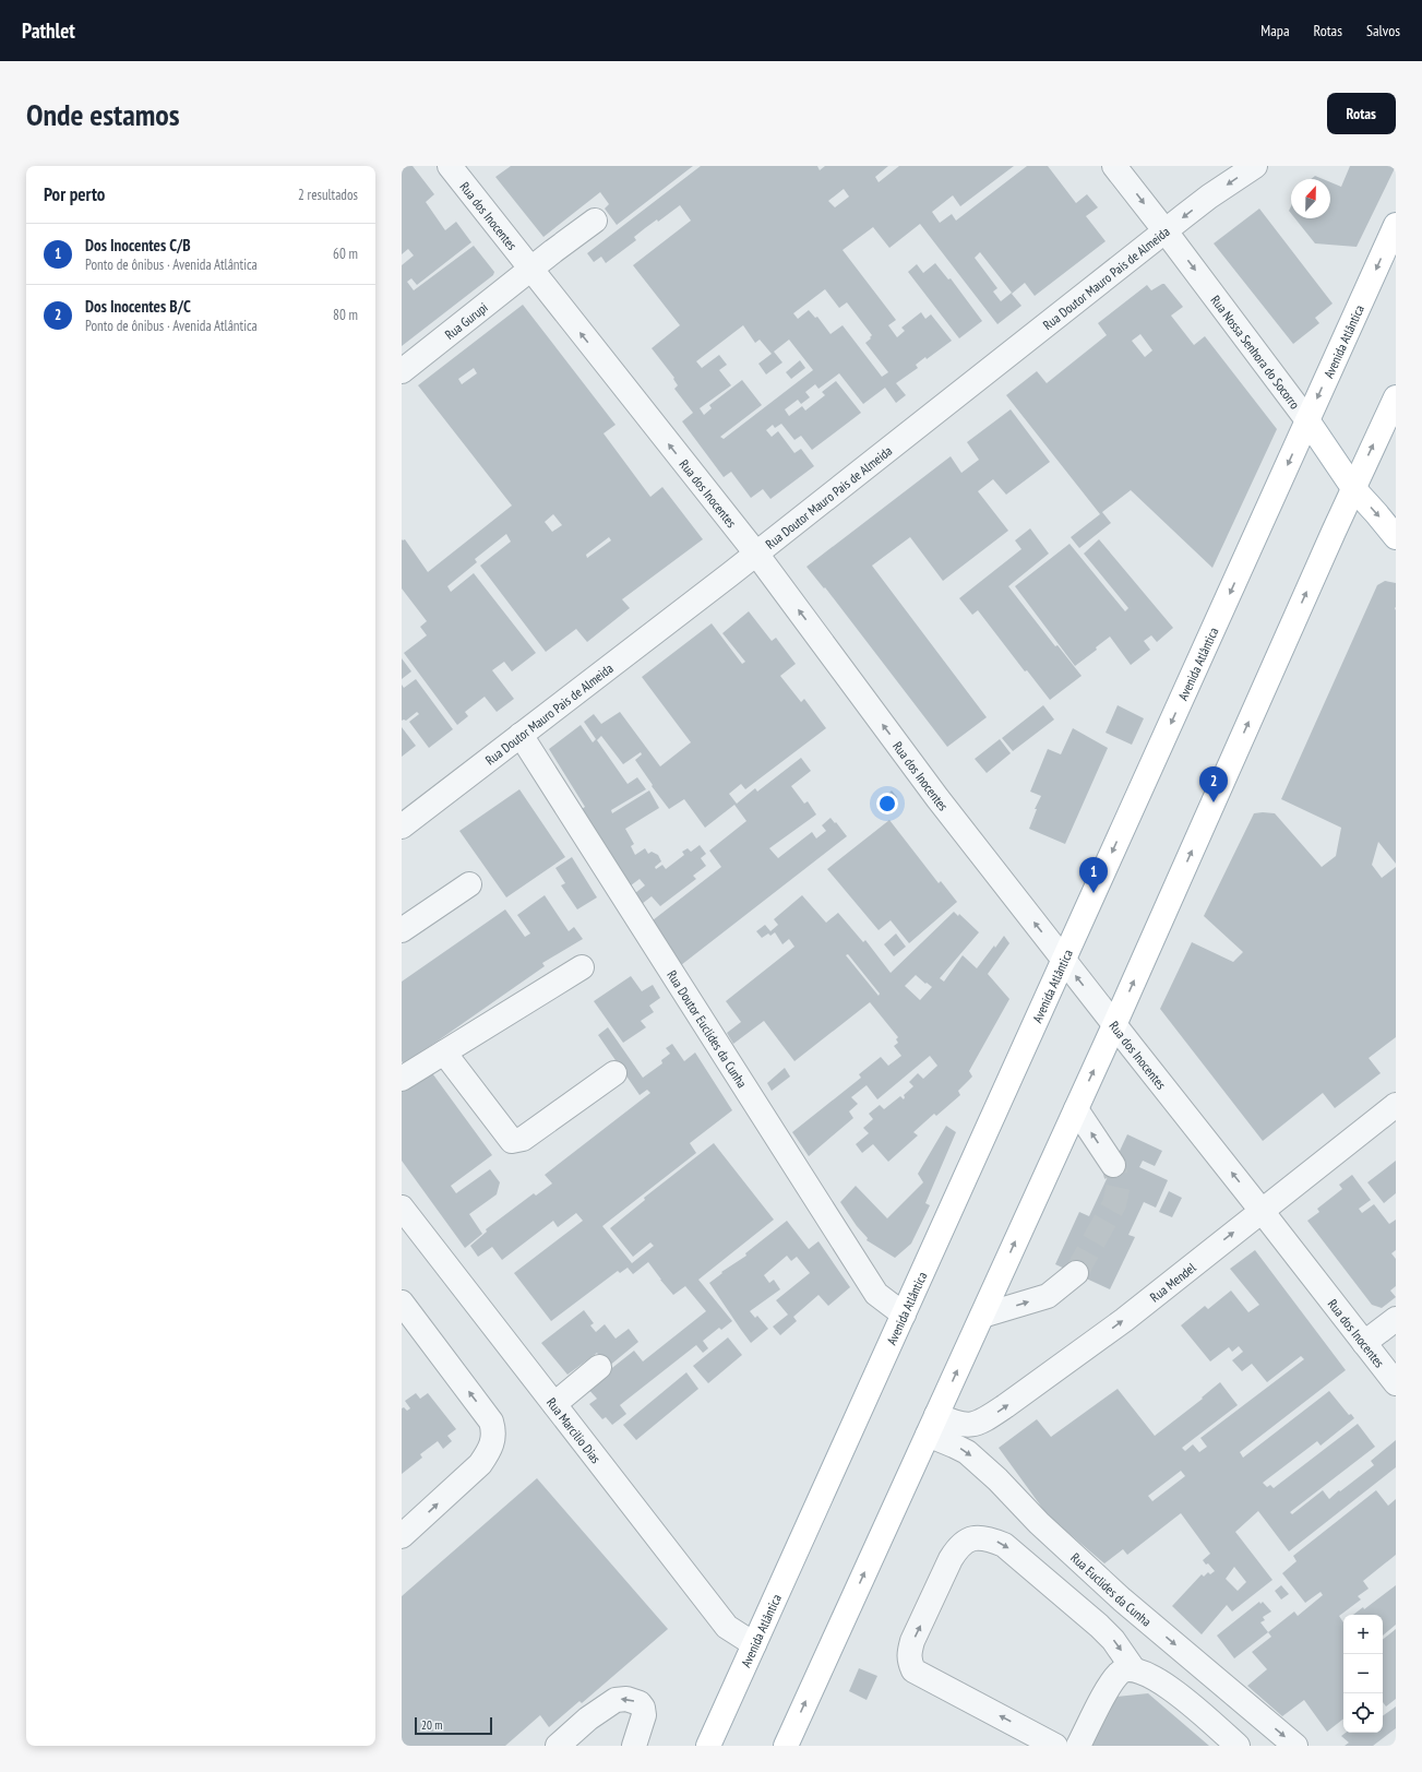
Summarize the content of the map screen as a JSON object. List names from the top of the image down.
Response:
{
  "streets": {
    "main road": ["Avenida Atlântica", "Rua Nossa Senhora do Socorro"],
    "street": [
      "Rua dos Inocentes",
      "Rua Doutor Mauro Pais de Almeida",
      "Rua Gurupi",
      "Rua Doutor Euclides da Cunha",
      "Rua Mendel",
      "Rua Marcilio Dias",
      "Rua Euclides da Cunha"
    ]
  },
  "crossings": [
    ["Rua dos Inocentes", "Rua Doutor Mauro Pais de Almeida"],
    ["Rua dos Inocentes", "Rua Gurupi"],
    ["Rua dos Inocentes", "Avenida Atlântica"],
    ["Rua dos Inocentes", "Rua Mendel"],
    ["Rua Doutor Mauro Pais de Almeida", "Rua Nossa Senhora do Socorro"],
    ["Rua Doutor Mauro Pais de Almeida", "Rua Doutor Euclides da Cunha"],
    ["Avenida Atlântica", "Rua Nossa Senhora do Socorro"],
    ["Avenida Atlântica", "Rua Doutor Euclides da Cunha"],
    ["Avenida Atlântica", "Rua Marcilio Dias"],
    ["Rua Mendel", "Rua Euclides da Cunha"]
  ],
  "one_way": [
    "Rua dos Inocentes",
    "Rua Nossa Senhora do Socorro",
    "Rua Mendel",
    "Rua Euclides da Cunha"
  ],
  "scale_bar": "20 m",
  "north": "top",
  "page": {
    "header": "Pathlet",
    "nav": ["Mapa", "Rotas", "Salvos"],
    "buttons": "Rotas",
    "title": "Onde estamos",
    "heading": ["Por perto", "2 resultados"],
    "list": [
      {
        "mark": "1",
        "name": "Dos Inocentes C/B",
        "note": "Ponto de ônibus · Avenida Atlântica",
        "value": "60 m"
      },
      {
        "mark": "2",
        "name": "Dos Inocentes B/C",
        "note": "Ponto de ônibus · Avenida Atlântica",
        "value": "80 m"
      }
    ],
    "pins": ["2", "1"],
    "map_buttons": ["+", "−"],
    "scale": "20 m"
  }
}
